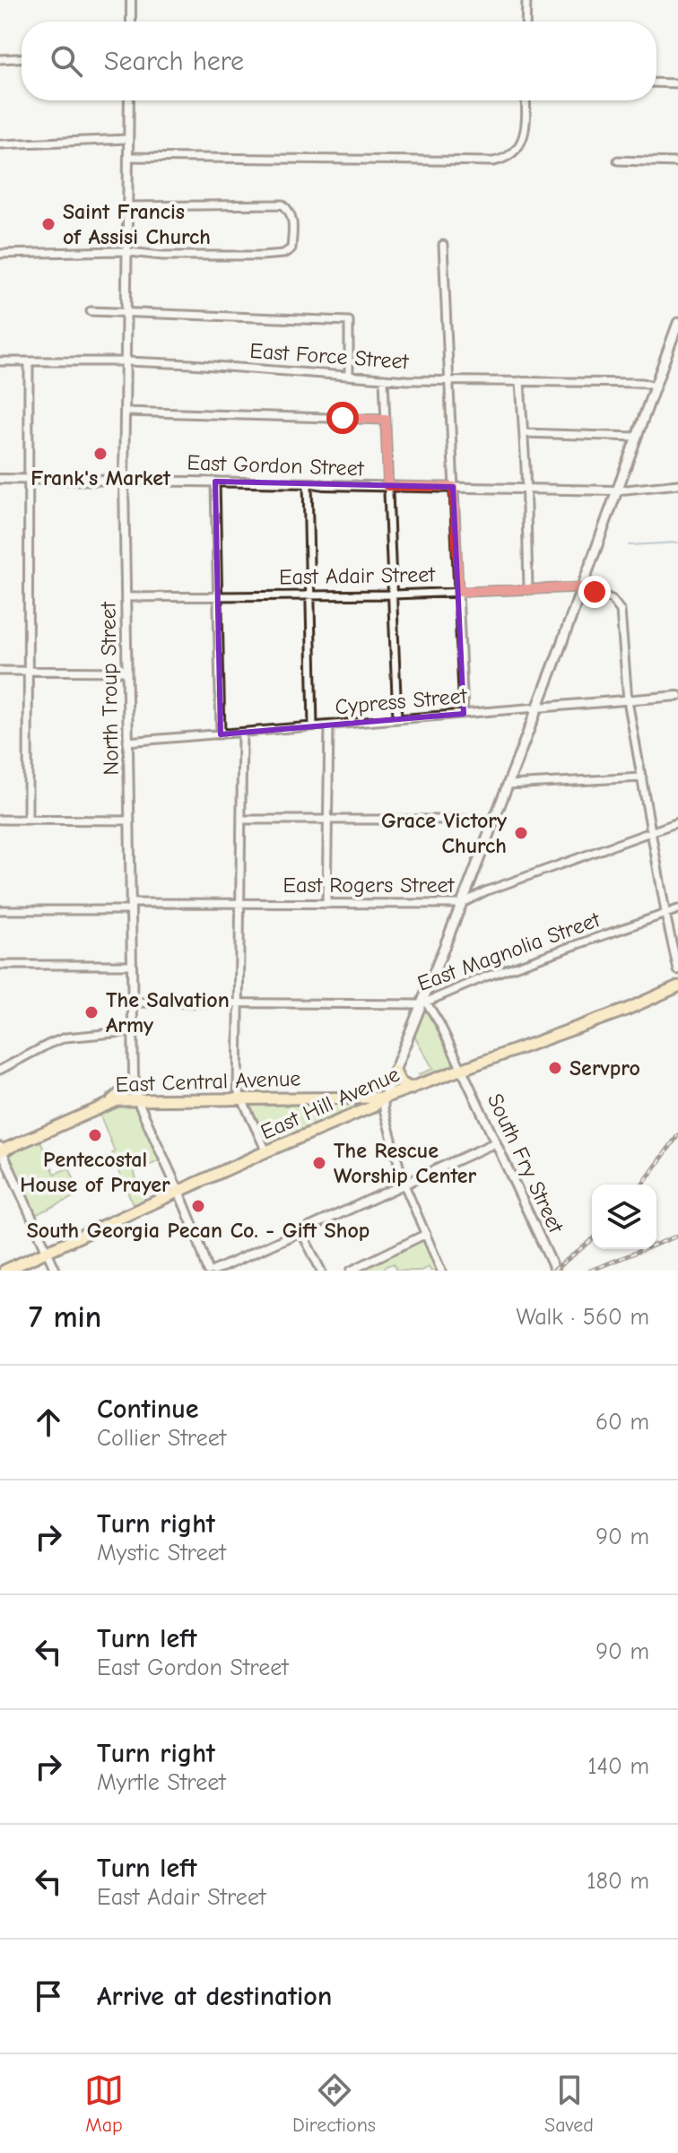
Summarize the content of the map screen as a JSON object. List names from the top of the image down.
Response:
{
  "streets": {
    "highway": ["East Central Avenue", "East Hill Avenue"],
    "street": [
      "East Force Street",
      "East Gordon Street",
      "East Adair Street",
      "North Troup Street",
      "Cypress Street",
      "East Rogers Street",
      "East Magnolia Street",
      "South Fry Street"
    ]
  },
  "crossings": [
    ["East Force Street", "North Troup Street"],
    ["East Gordon Street", "North Troup Street"],
    ["East Adair Street", "North Troup Street"],
    ["East Adair Street", "Cypress Street"],
    ["North Troup Street", "Cypress Street"],
    ["North Troup Street", "East Rogers Street"],
    ["North Troup Street", "East Magnolia Street"],
    ["North Troup Street", "East Central Avenue"],
    ["North Troup Street", "East Hill Avenue"],
    ["East Central Avenue", "East Hill Avenue"],
    ["East Hill Avenue", "South Fry Street"]
  ],
  "places": [
    "Saint Francis of Assisi Church",
    "Frank's Market",
    "Grace Victory Church",
    "The Salvation Army",
    "Servpro",
    "Pentecostal House of Prayer",
    "The Rescue Worship Center",
    "South Georgia Pecan Co. - Gift Shop"
  ],
  "page": {
    "search": "Search here",
    "heading": ["7 min", "Walk · 560 m"],
    "list": [
      ["Continue", "Collier Street", "60 m"],
      ["Turn right", "Mystic Street", "90 m"],
      ["Turn left", "East Gordon Street", "90 m"],
      ["Turn right", "Myrtle Street", "140 m"],
      ["Turn left", "East Adair Street", "180 m"],
      "Arrive at destination"
    ],
    "nav": ["Map", "Directions", "Saved"]
  }
}
